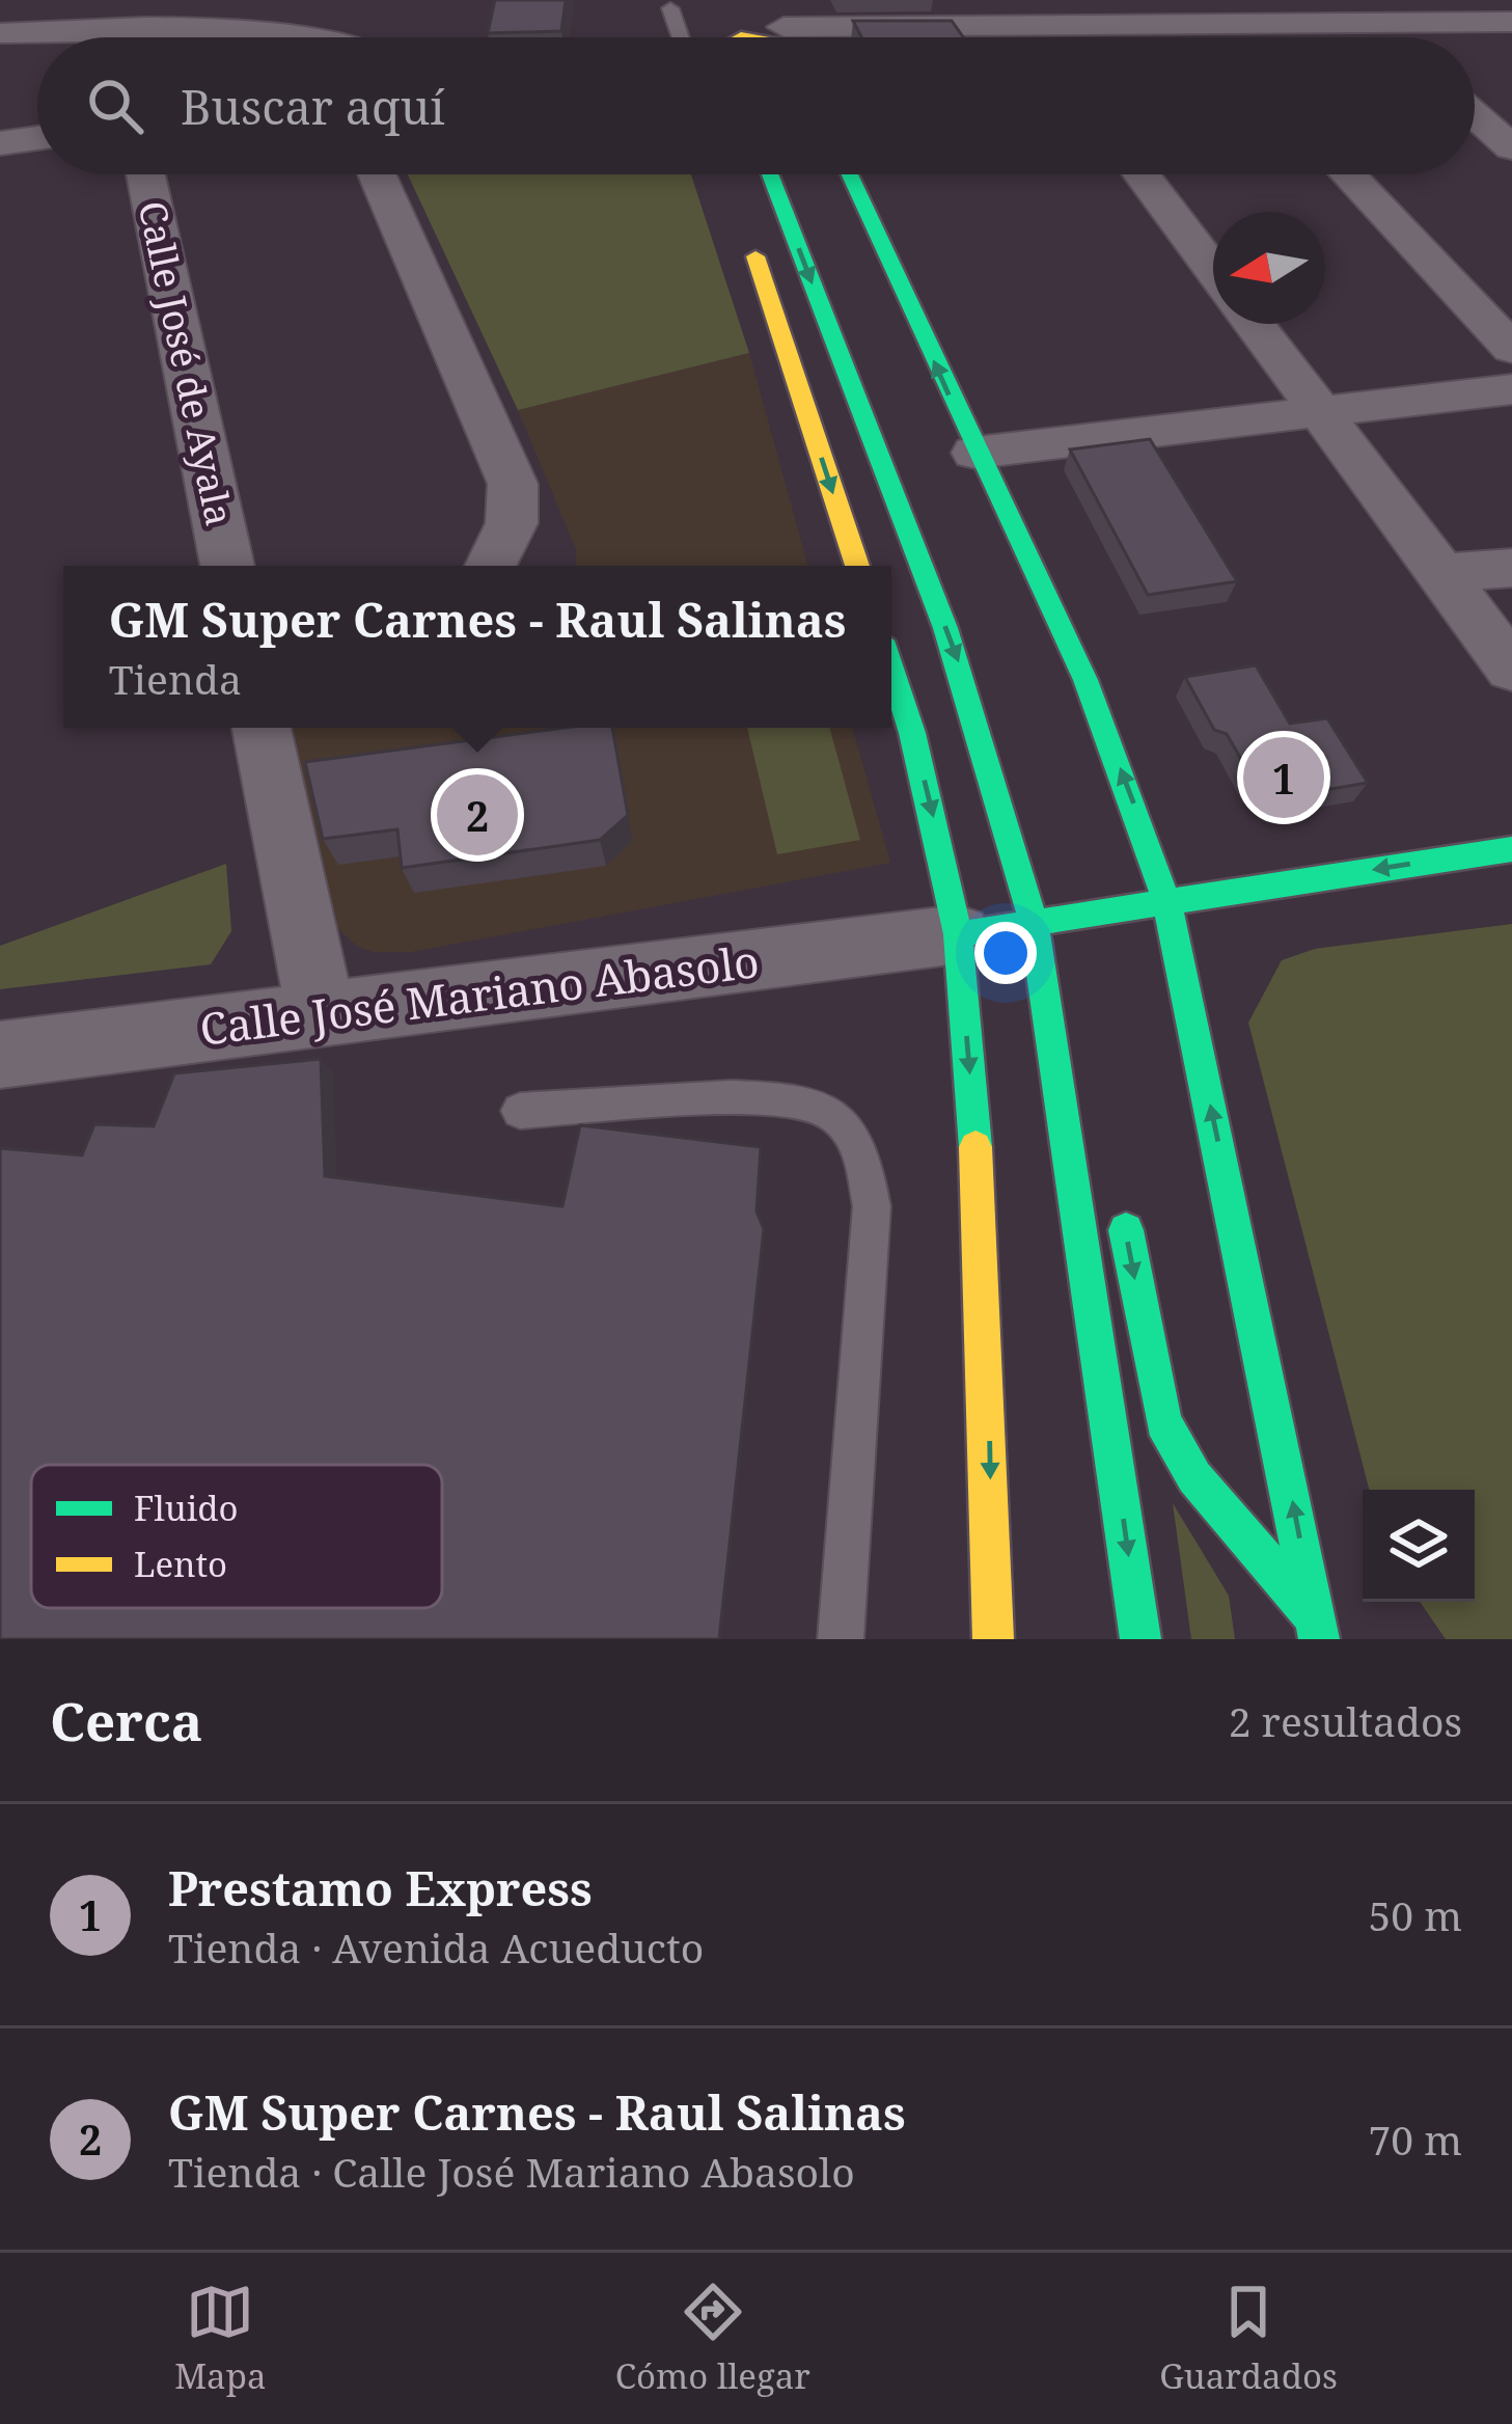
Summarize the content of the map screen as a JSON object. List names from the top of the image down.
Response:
{
  "streets": {
    "street": ["Calle José de Ayala", "Calle José Mariano Abasolo"]
  },
  "legend": ["Fluido", "Lento"],
  "north": "left",
  "page": {
    "search": "Buscar aquí",
    "popup": ["GM Super Carnes - Raul Salinas", "Tienda"],
    "pins": ["1", "2"],
    "heading": ["Cerca", "2 resultados"],
    "list": [
      {
        "mark": "1",
        "name": "Prestamo Express",
        "note": "Tienda · Avenida Acueducto",
        "value": "50 m"
      },
      {
        "mark": "2",
        "name": "GM Super Carnes - Raul Salinas",
        "note": "Tienda · Calle José Mariano Abasolo",
        "value": "70 m"
      }
    ],
    "nav": ["Mapa", "Cómo llegar", "Guardados"]
  }
}
